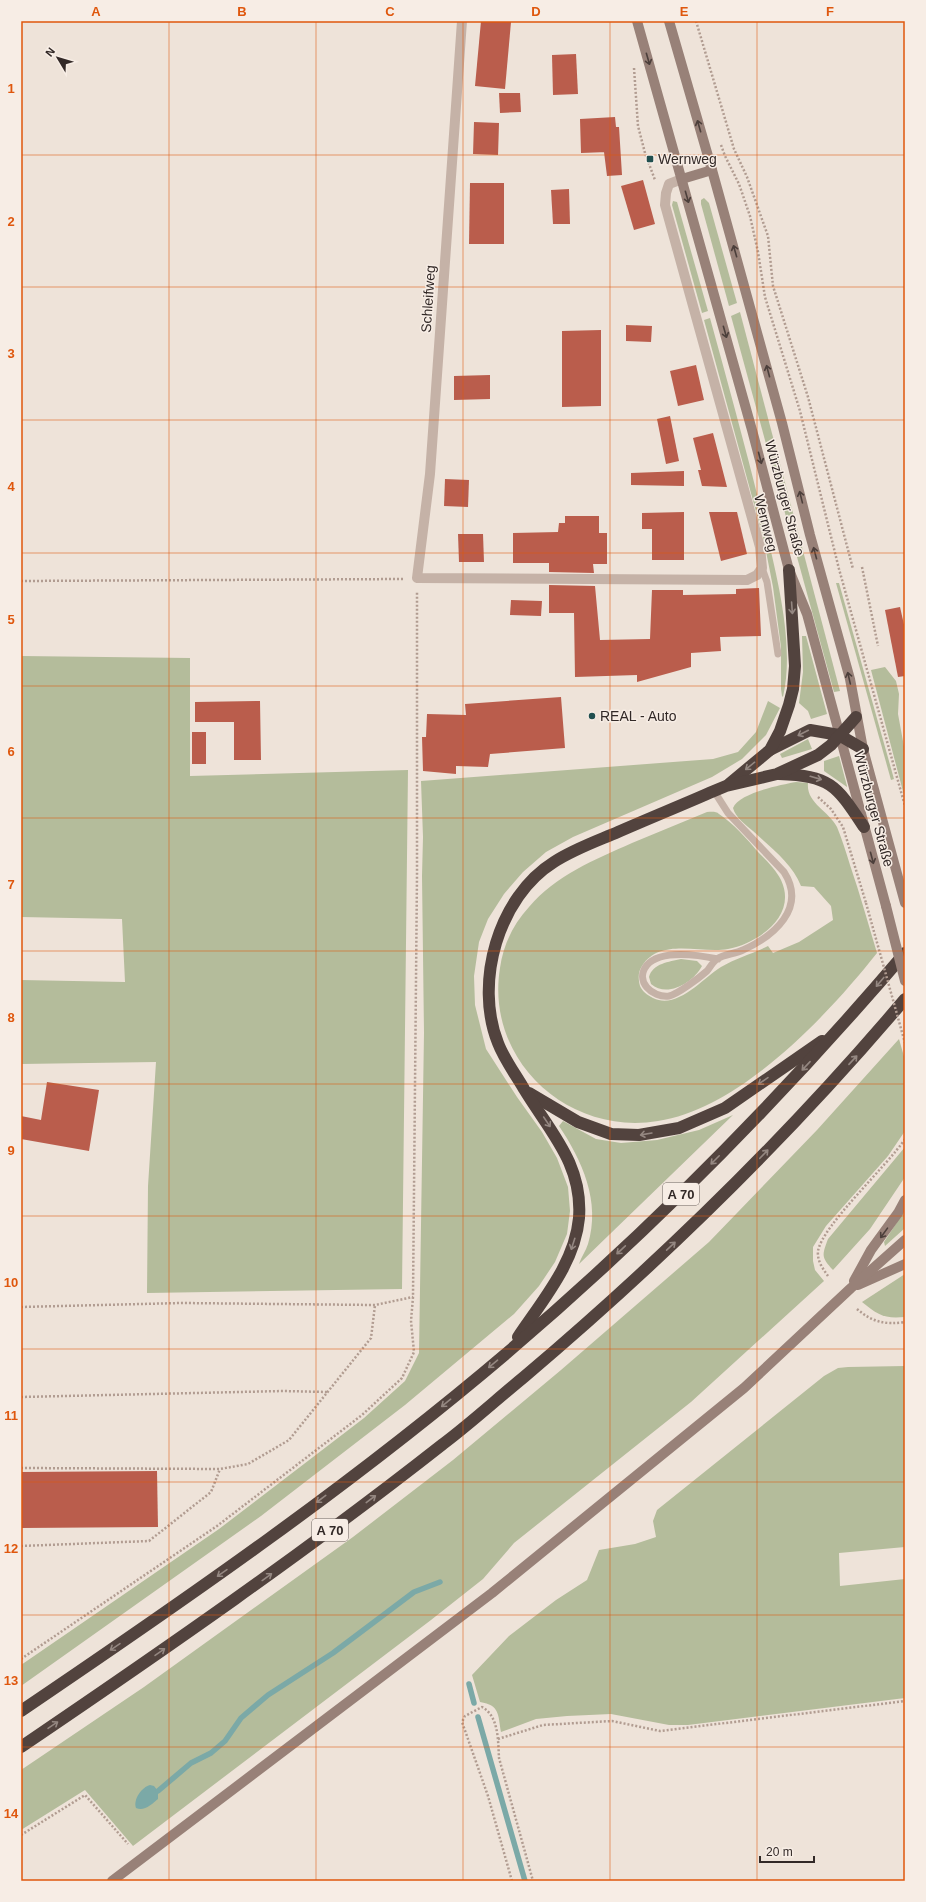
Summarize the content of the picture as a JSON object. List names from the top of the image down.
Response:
{
  "streets": {
    "highway": ["A 70"],
    "main road": ["Würzburger Straße"],
    "street": ["Schleifweg", "Wernweg"]
  },
  "crossings": [
    ["Schleifweg", "Wernweg"],
    ["Würzburger Straße", "Wernweg"]
  ],
  "places": {
    "transit": ["Wernweg"],
    "other": ["REAL - Auto"]
  },
  "scale_bar": "20 m",
  "north": "top left",
  "grid": {
    "columns": [
      "A",
      "B",
      "C",
      "D",
      "E",
      "F"
    ],
    "rows": [
      "1",
      "2",
      "3",
      "4",
      "5",
      "6",
      "7",
      "8",
      "9",
      "10",
      "11",
      "12",
      "13",
      "14"
    ]
  }
}
